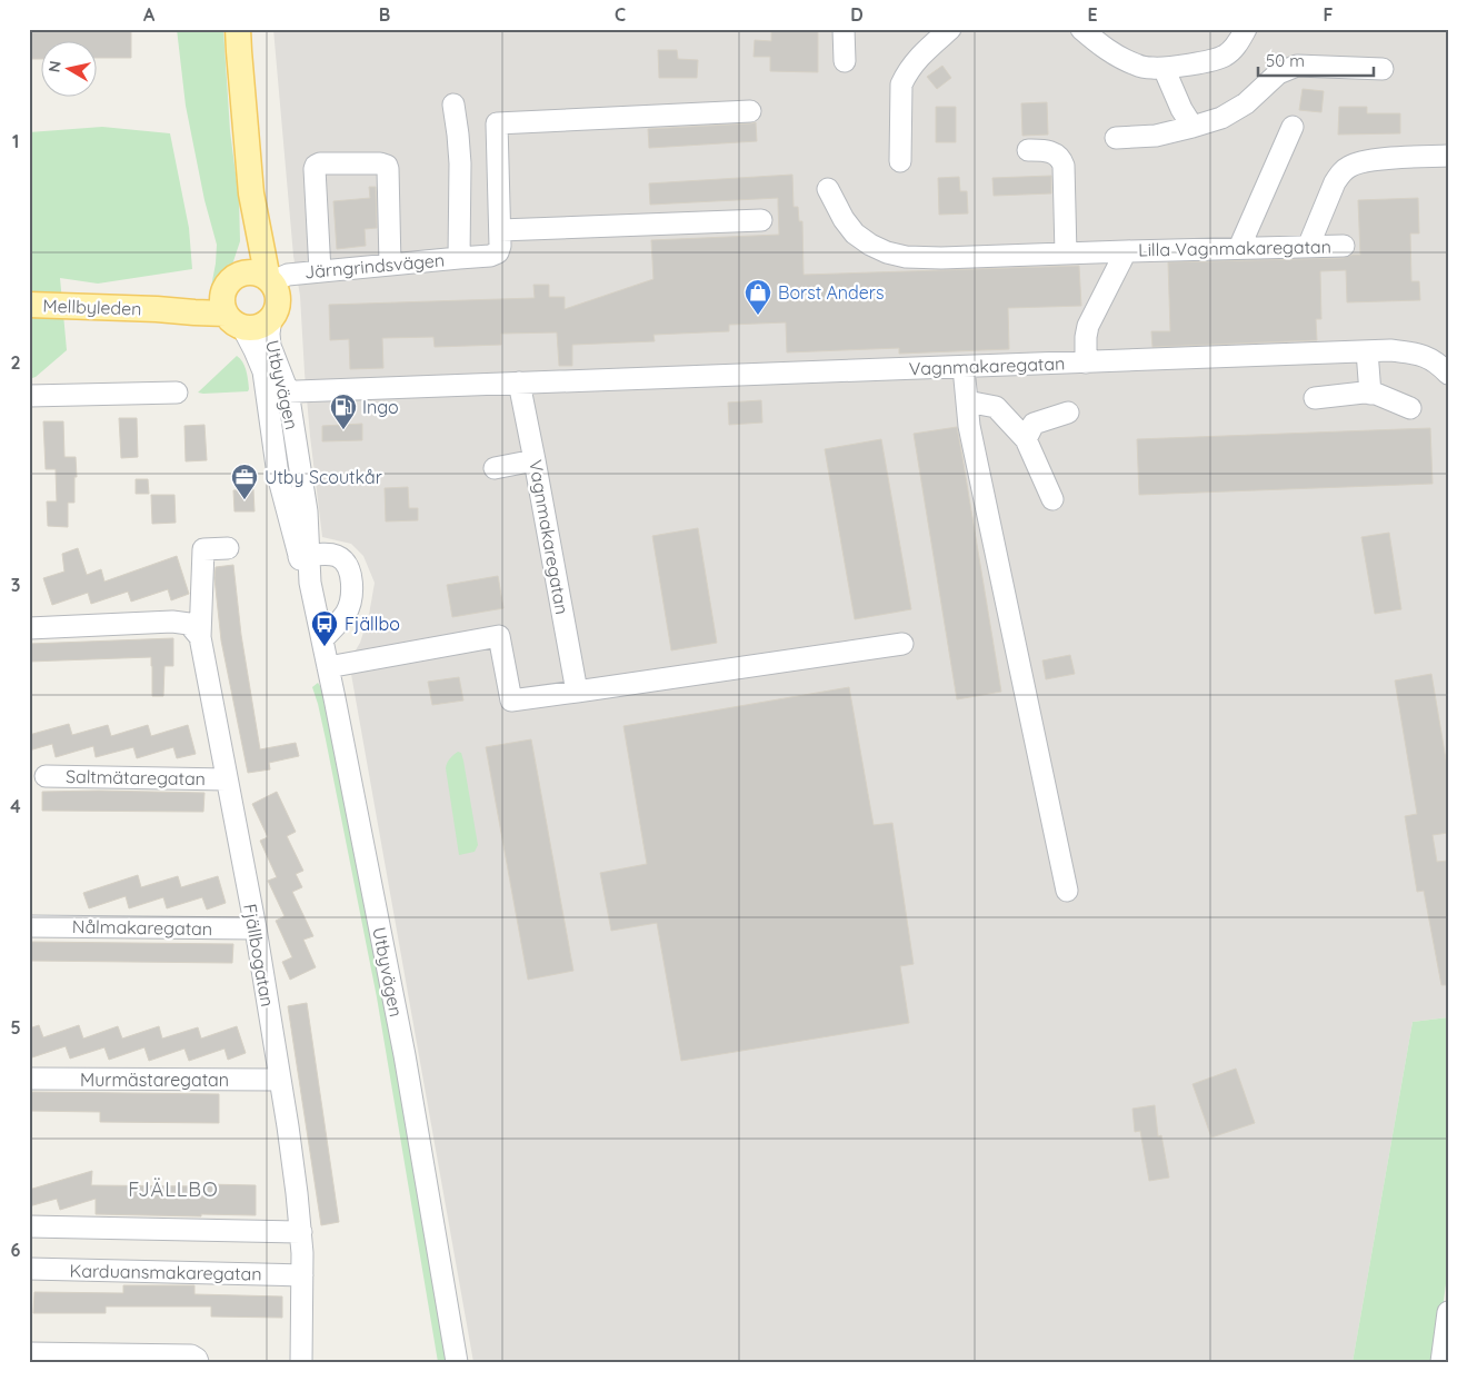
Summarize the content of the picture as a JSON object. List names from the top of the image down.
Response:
{
  "streets": {
    "main road": ["Mellbyleden", "Utbyvägen"],
    "street": [
      "Lilla Vagnmakaregatan",
      "Järngrindsvägen",
      "Vagnmakaregatan",
      "Saltmätaregatan",
      "Nålmakaregatan",
      "Fjällbogatan",
      "Murmästaregatan",
      "Karduansmakaregatan"
    ]
  },
  "crossings": [
    ["Lilla Vagnmakaregatan", "Vagnmakaregatan"],
    ["Järngrindsvägen", "Mellbyleden"],
    ["Järngrindsvägen", "Utbyvägen"],
    ["Mellbyleden", "Utbyvägen"],
    ["Vagnmakaregatan", "Utbyvägen"],
    ["Saltmätaregatan", "Fjällbogatan"],
    ["Nålmakaregatan", "Fjällbogatan"],
    ["Fjällbogatan", "Murmästaregatan"],
    ["Fjällbogatan", "Karduansmakaregatan"]
  ],
  "districts": ["FJÄLLBO"],
  "places": {
    "shop": ["Borst Anders"],
    "fuel station": ["Ingo"],
    "office": ["Utby Scoutkår"],
    "bus stop": ["Fjällbo"]
  },
  "scale_bar": "50 m",
  "north": "left",
  "grid": {
    "columns": [
      "A",
      "B",
      "C",
      "D",
      "E",
      "F"
    ],
    "rows": [
      "1",
      "2",
      "3",
      "4",
      "5",
      "6"
    ]
  }
}
